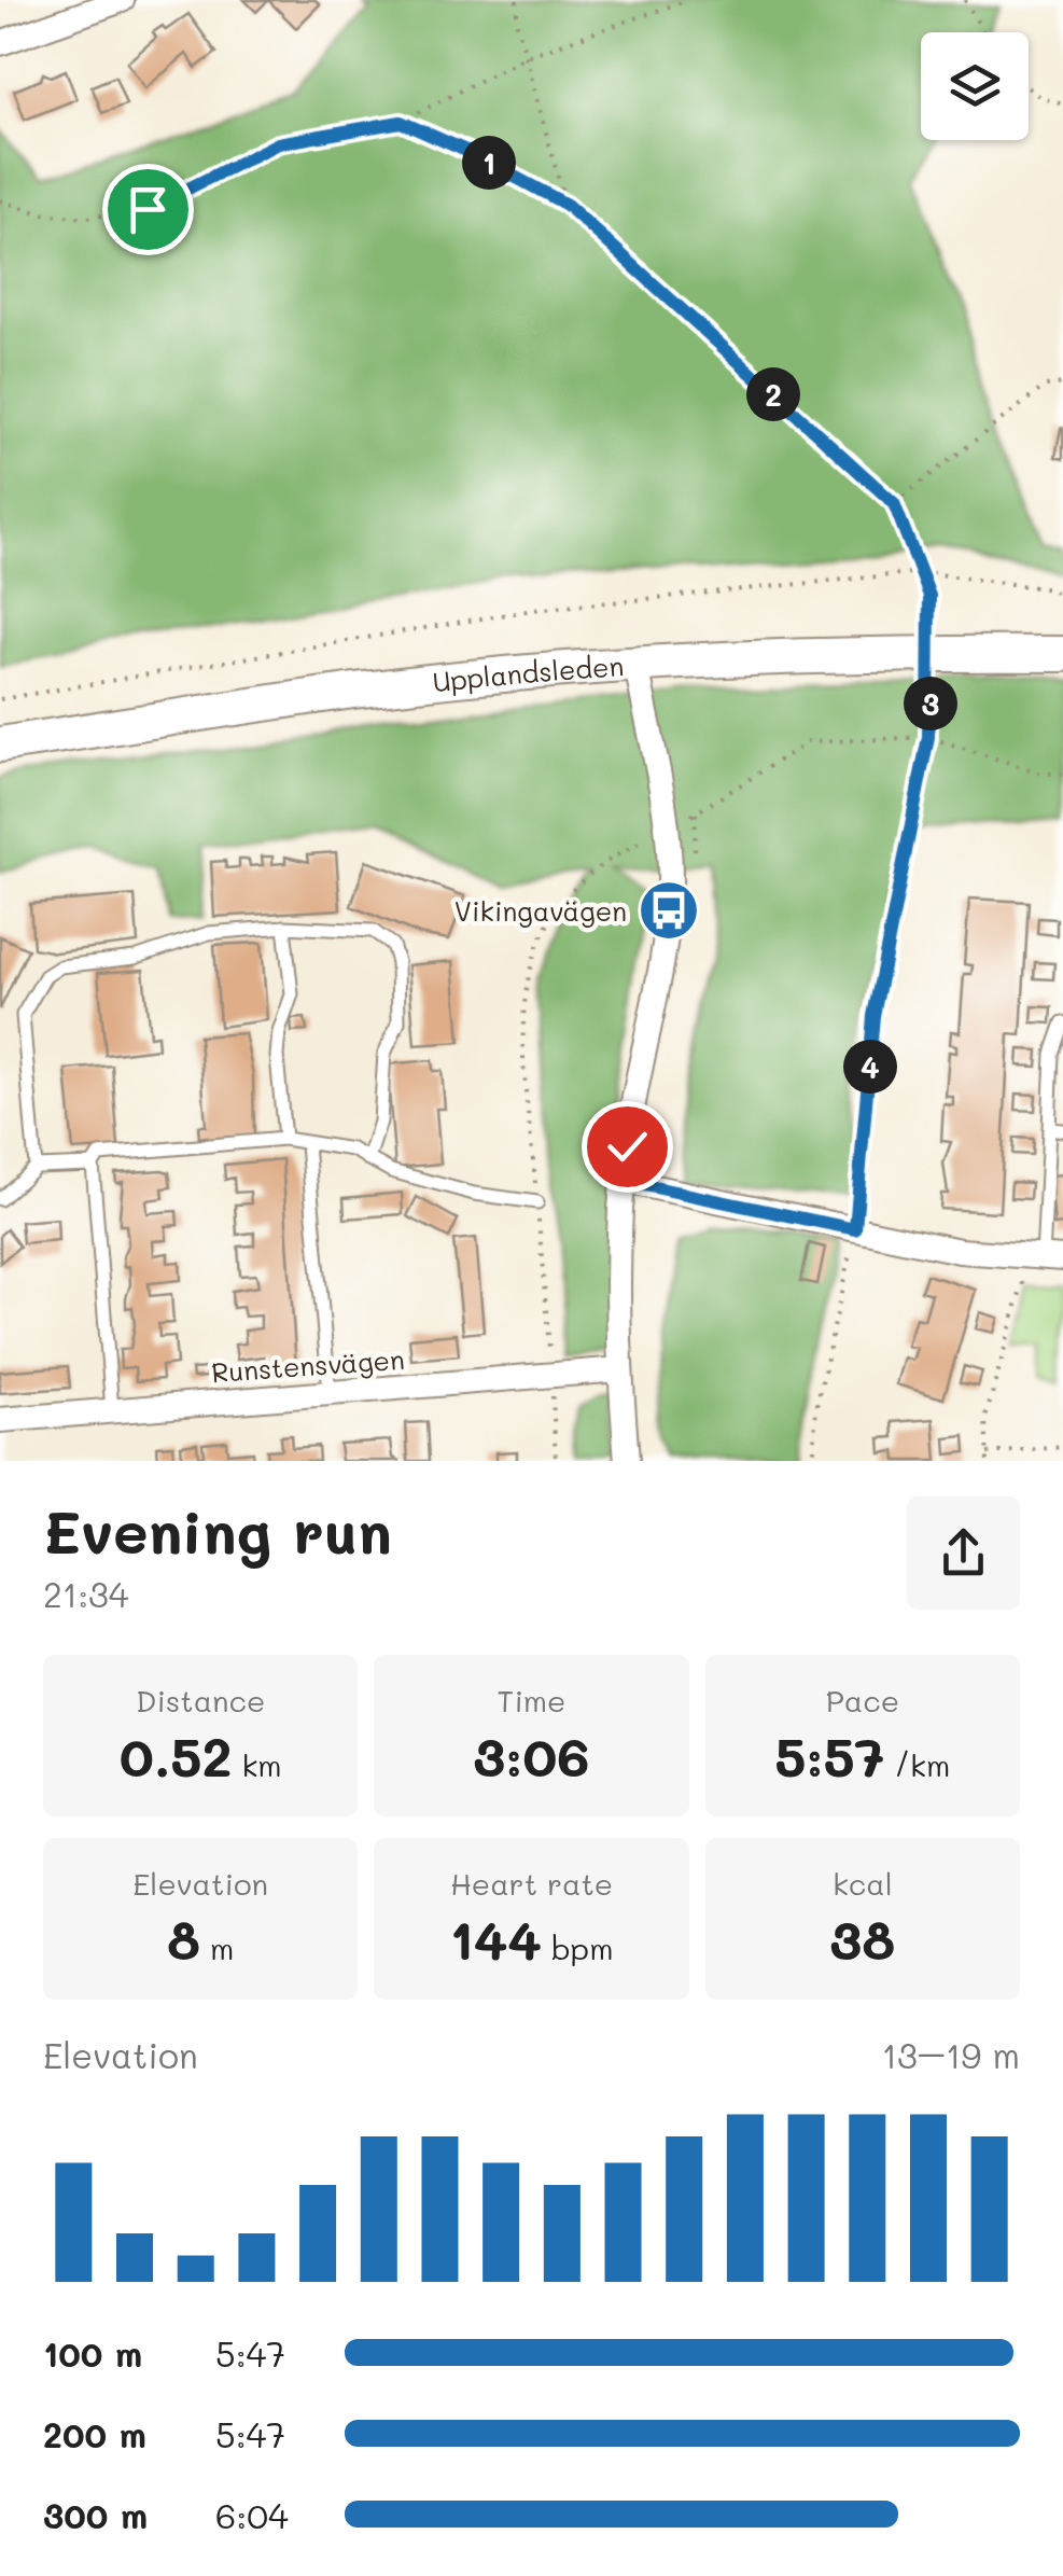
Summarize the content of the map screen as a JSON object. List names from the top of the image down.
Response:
{
  "streets": {
    "street": ["Upplandsleden", "Runstensvägen"]
  },
  "places": {
    "bus stop": ["Vikingavägen"]
  },
  "page": {
    "pins": [
      "1",
      "2",
      "3",
      "4"
    ],
    "heading": ["Evening run", "21:34"],
    "stats": [
      ["Distance", "0.52 km"],
      ["Time", "3:06"],
      ["Pace", "5:57 /km"],
      ["Elevation", "8 m"],
      ["Heart rate", "144 bpm"],
      ["kcal", "38"]
    ],
    "chart": ["Elevation", "13–19 m"],
    "list": [
      {
        "name": "100 m",
        "note": "5:47"
      },
      {
        "name": "200 m",
        "note": "5:47"
      },
      {
        "name": "300 m",
        "note": "6:04"
      }
    ]
  }
}
